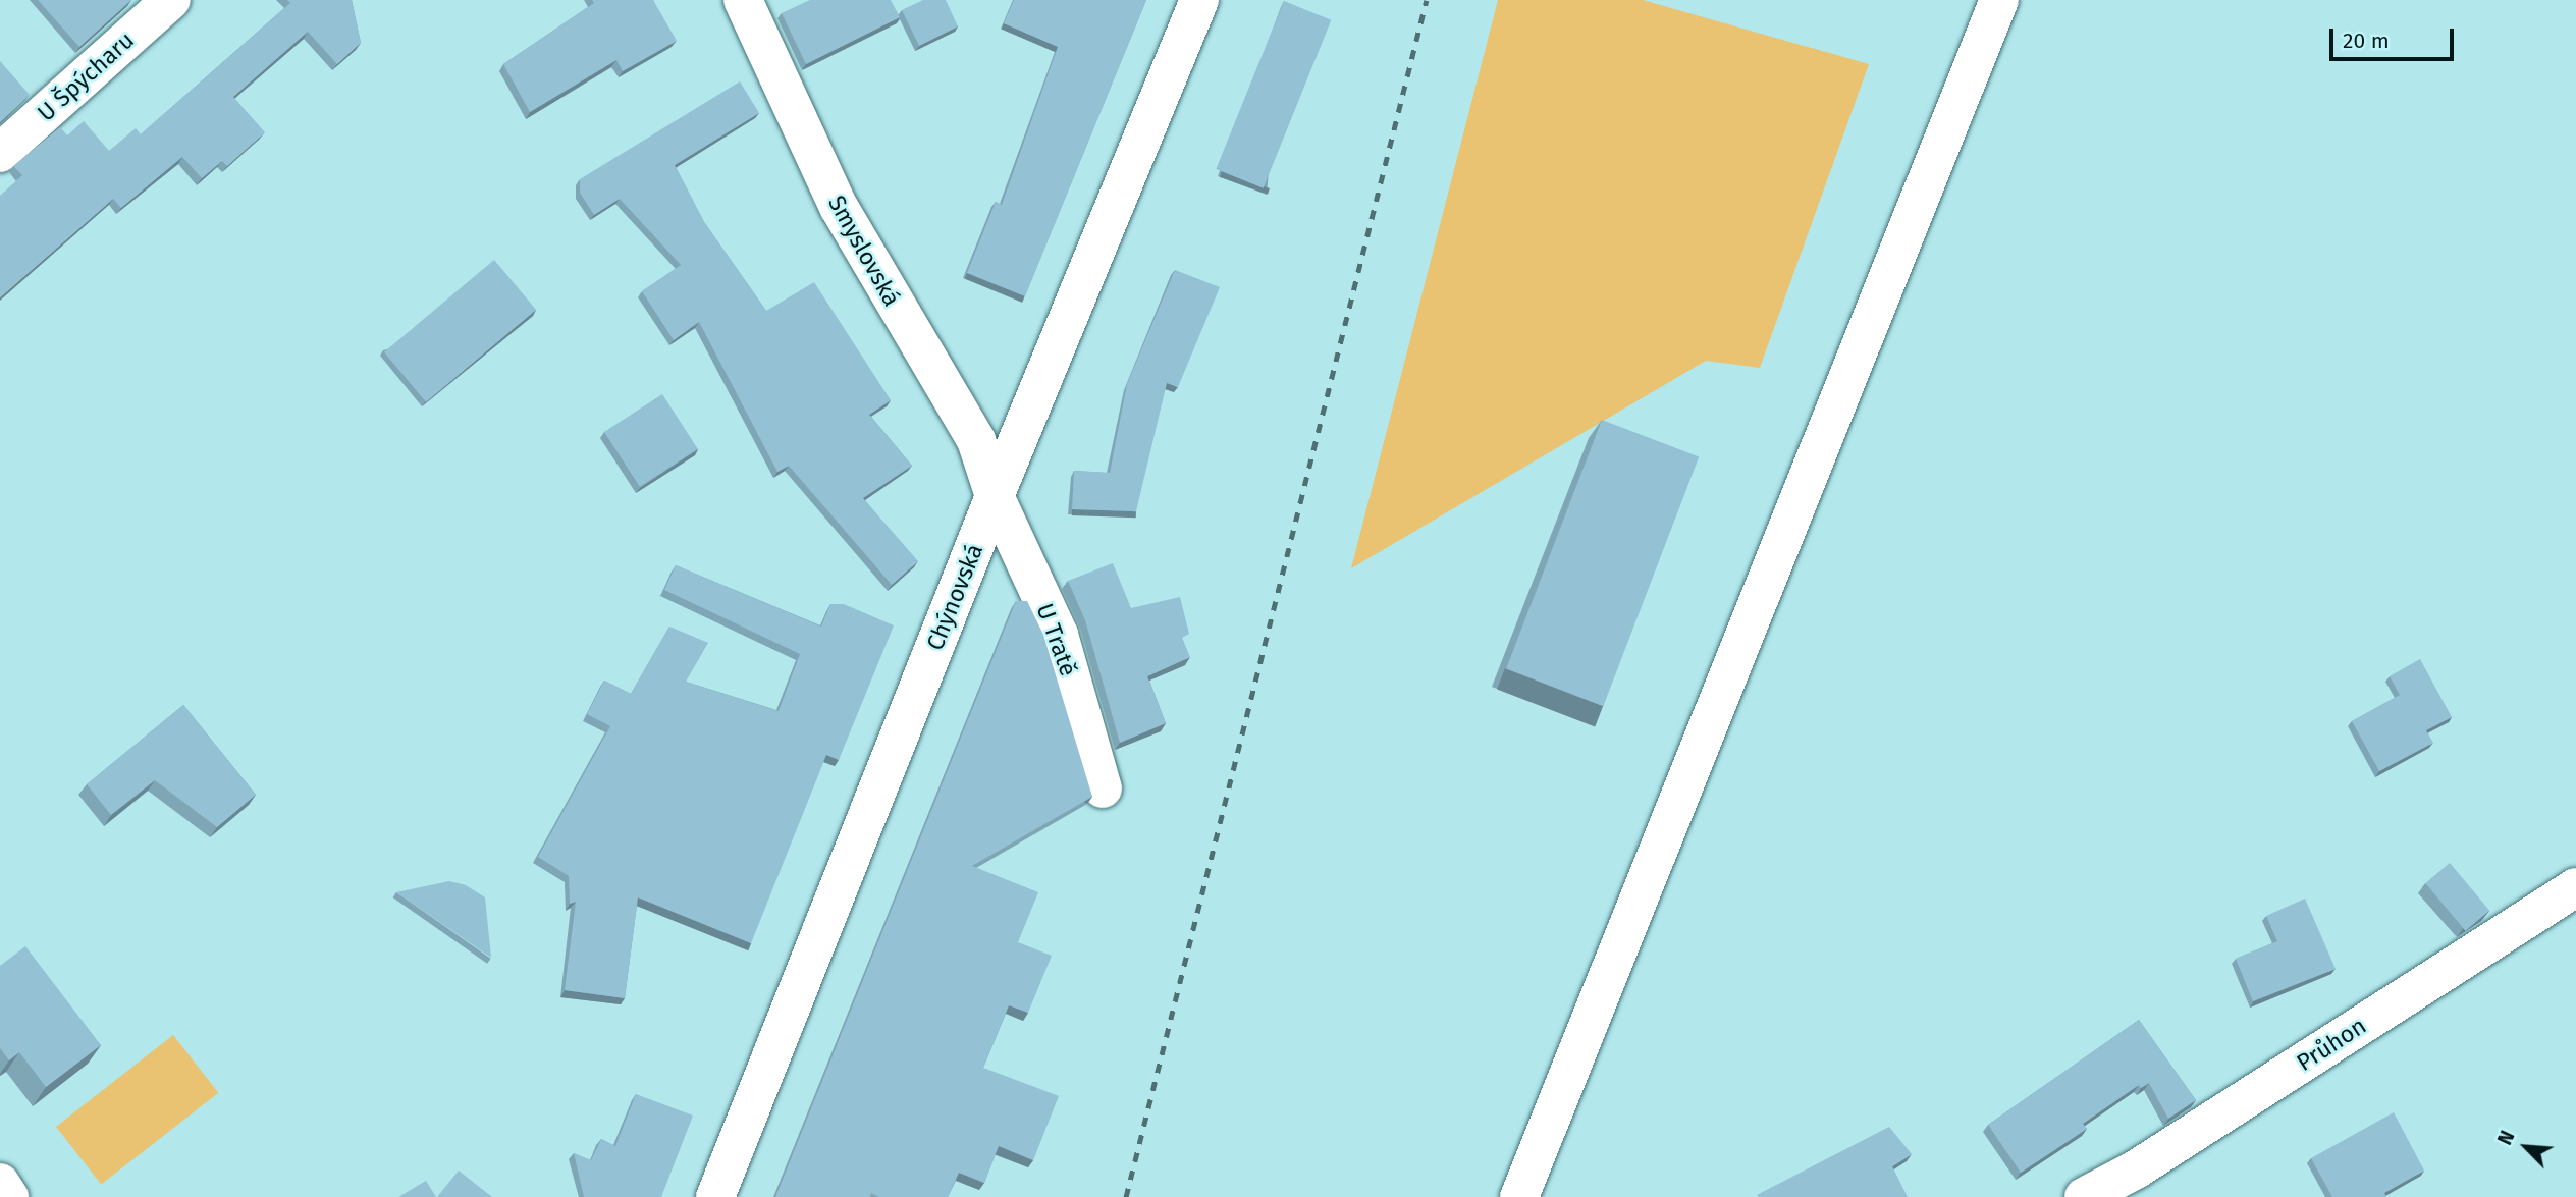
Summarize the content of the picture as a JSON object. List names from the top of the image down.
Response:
{
  "streets": {
    "street": [
      "U Špýcharu",
      "Smyslovská",
      "Chýnovská",
      "U Tratě",
      "Průhon"
    ]
  },
  "crossings": [
    ["Smyslovská", "Chýnovská"],
    ["Smyslovská", "U Tratě"],
    ["Chýnovská", "U Tratě"]
  ],
  "scale_bar": "20 m",
  "north": "top left"
}
